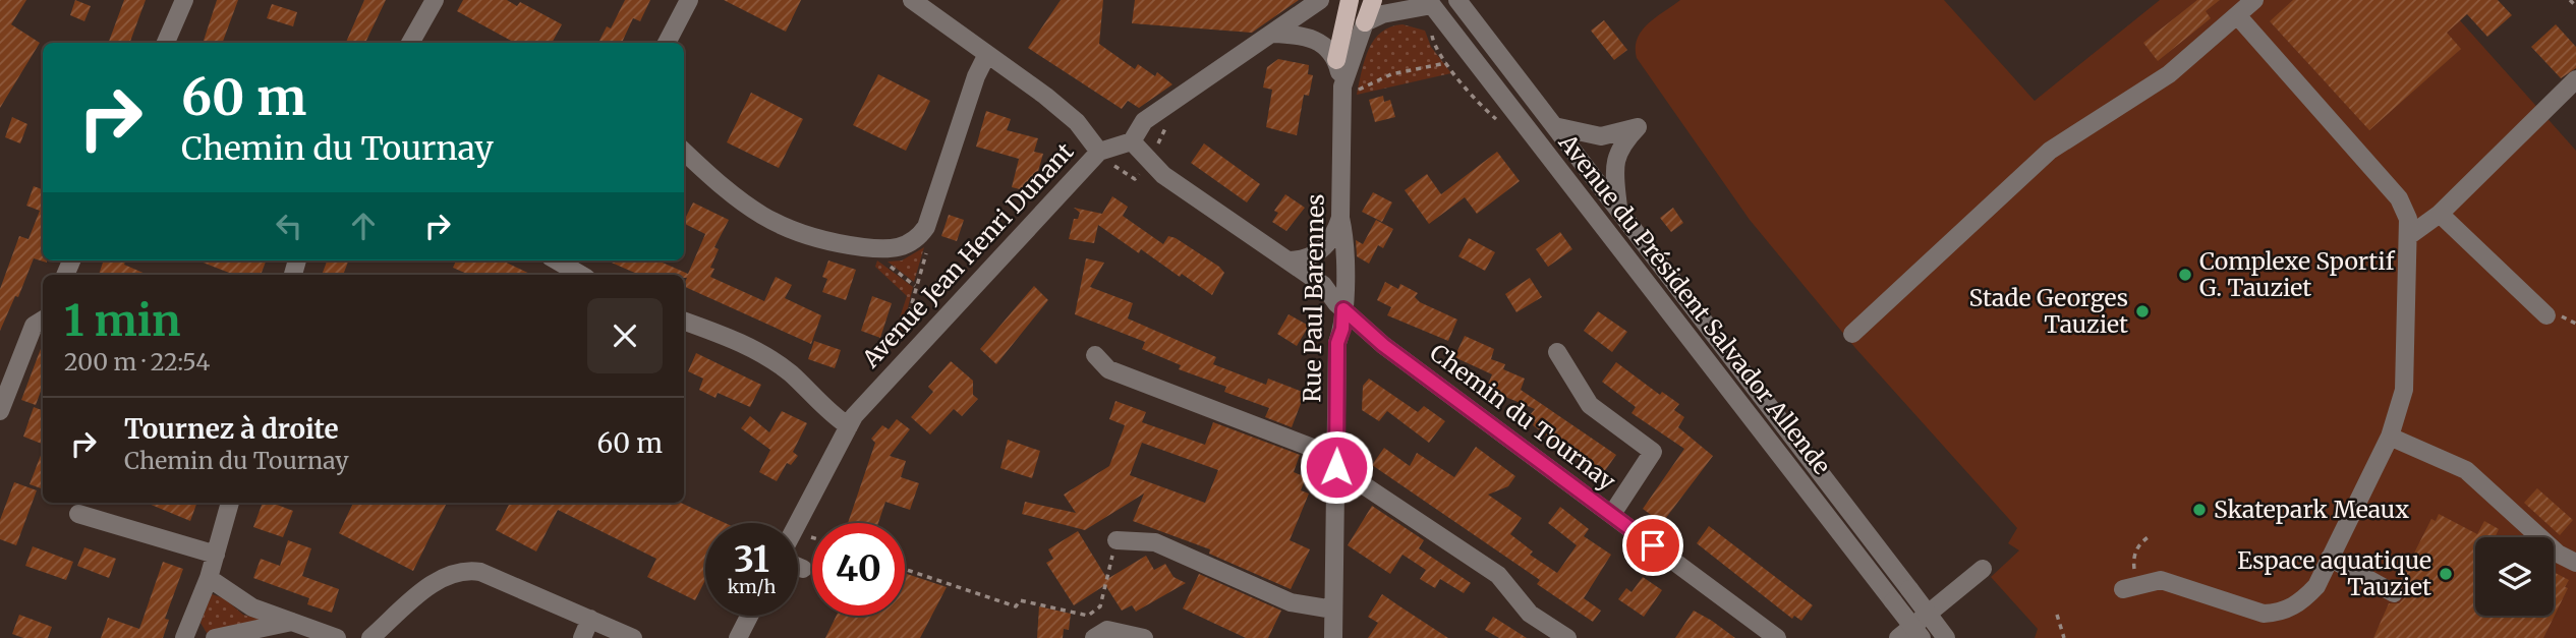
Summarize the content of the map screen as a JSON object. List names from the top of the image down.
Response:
{
  "streets": {
    "street": [
      "Avenue Jean Henri Dunant",
      "Rue Paul Barennes",
      "Avenue du Président Salvador Allende",
      "Chemin du Tournay"
    ]
  },
  "crossings": [
    ["Rue Paul Barennes", "Chemin du Tournay"]
  ],
  "places": [
    "Complexe Sportif G. Tauziet",
    "Stade Georges Tauziet",
    "Skatepark Meaux",
    "Espace aquatique Tauziet"
  ],
  "page": {
    "turn": ["60 m", "Chemin du Tournay"],
    "heading": ["1 min", "200 m · 22:54"],
    "list": [
      {
        "name": "Tournez à droite",
        "note": "Chemin du Tournay",
        "value": "60 m"
      }
    ],
    "speed": "31 km/h",
    "limit": "40"
  }
}
